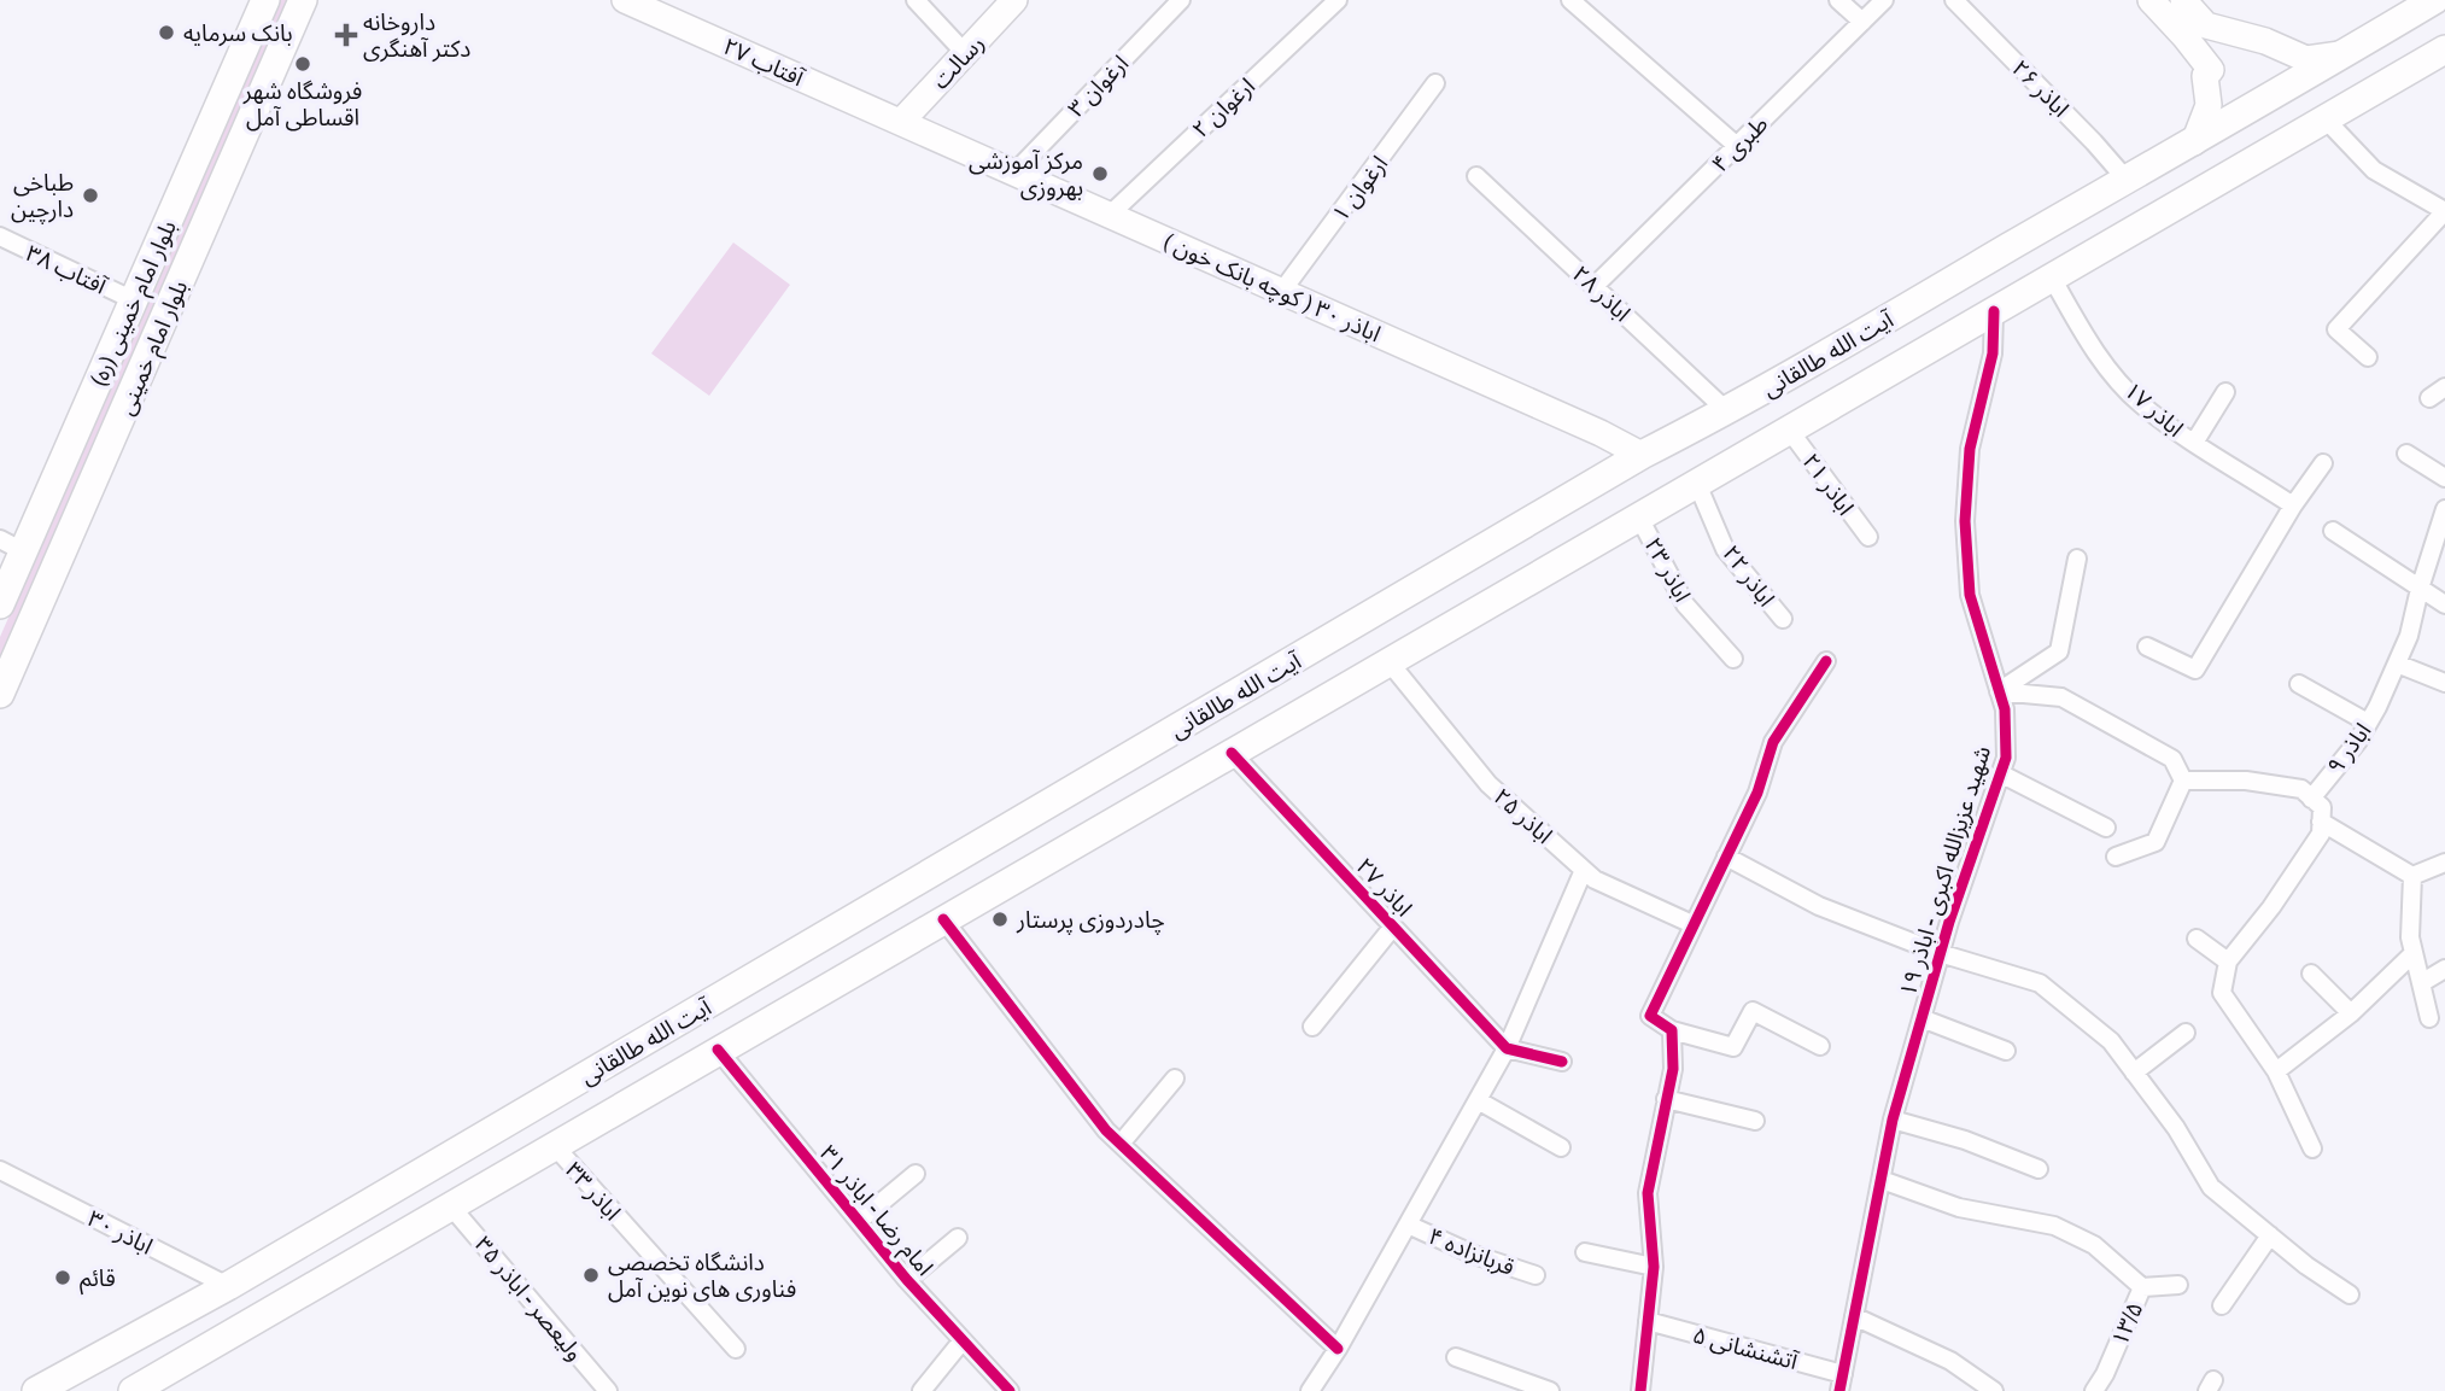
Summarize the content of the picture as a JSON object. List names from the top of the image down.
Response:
{
  "streets": {
    "main road": [
      "آفتاب ۲۷",
      "رسالت",
      "اباذر ۳۰ ( کوچه بانک خون )",
      "بلوار امام خمینی (ره)",
      "بلوار امام خمینی",
      "آیت الله طالقانی"
    ],
    "street": [
      "ارغوان ۳",
      "اباذر ۲۶",
      "ارغوان ۲",
      "طبری ۴",
      "ارغوان ۱",
      "آفتاب ۳۸",
      "اباذر ۲۸",
      "اباذر ۱۷",
      "اباذر ۲۱",
      "اباذر ۲۳",
      "اباذر ۲۲",
      "اباذر ۹",
      "اباذر ۲۵",
      "شهید عزیزالله اکبری - اباذر ۱۹",
      "اباذر ۲۷",
      "اباذر ۳۳",
      "امام رضا - اباذر ۳۱",
      "اباذر ۳۰",
      "قربانزاده ۴",
      "ولیعصر - اباذر ۳۵",
      "۱۳/۵",
      "آتشنشانی ۵"
    ]
  },
  "crossings": [
    ["آفتاب ۲۷", "رسالت"],
    ["آفتاب ۲۷", "اباذر ۳۰ ( کوچه بانک خون )"],
    ["رسالت", "اباذر ۳۰ ( کوچه بانک خون )"],
    ["ارغوان ۳", "اباذر ۳۰ ( کوچه بانک خون )"],
    ["اباذر ۲۶", "آیت الله طالقانی"],
    ["ارغوان ۲", "اباذر ۳۰ ( کوچه بانک خون )"],
    ["طبری ۴", "اباذر ۲۸"],
    ["ارغوان ۱", "اباذر ۳۰ ( کوچه بانک خون )"],
    ["آفتاب ۳۸", "بلوار امام خمینی (ره)"],
    ["اباذر ۳۰ ( کوچه بانک خون )", "آیت الله طالقانی"],
    ["اباذر ۲۸", "آیت الله طالقانی"],
    ["آیت الله طالقانی", "اباذر ۱۷"],
    ["آیت الله طالقانی", "اباذر ۲۱"],
    ["آیت الله طالقانی", "اباذر ۲۳"],
    ["آیت الله طالقانی", "اباذر ۲۲"],
    ["آیت الله طالقانی", "اباذر ۲۵"],
    ["آیت الله طالقانی", "شهید عزیزالله اکبری - اباذر ۱۹"],
    ["آیت الله طالقانی", "اباذر ۲۷"],
    ["آیت الله طالقانی", "اباذر ۳۳"],
    ["آیت الله طالقانی", "امام رضا - اباذر ۳۱"],
    ["آیت الله طالقانی", "اباذر ۳۰"],
    ["آیت الله طالقانی", "ولیعصر - اباذر ۳۵"],
    ["شهید عزیزالله اکبری - اباذر ۱۹", "آتشنشانی ۵"]
  ],
  "places": {
    "other": [
      "بانک سرمایه",
      "فروشگاه شهر اقساطی آمل",
      "مرکز آموزشی بهروزی",
      "طباخی دارچین",
      "چادردوزی پرستار",
      "دانشگاه تخصصی فناوری های نوین آمل",
      "قائم"
    ],
    "health": ["داروخانه دکتر آهنگری"]
  }
}
